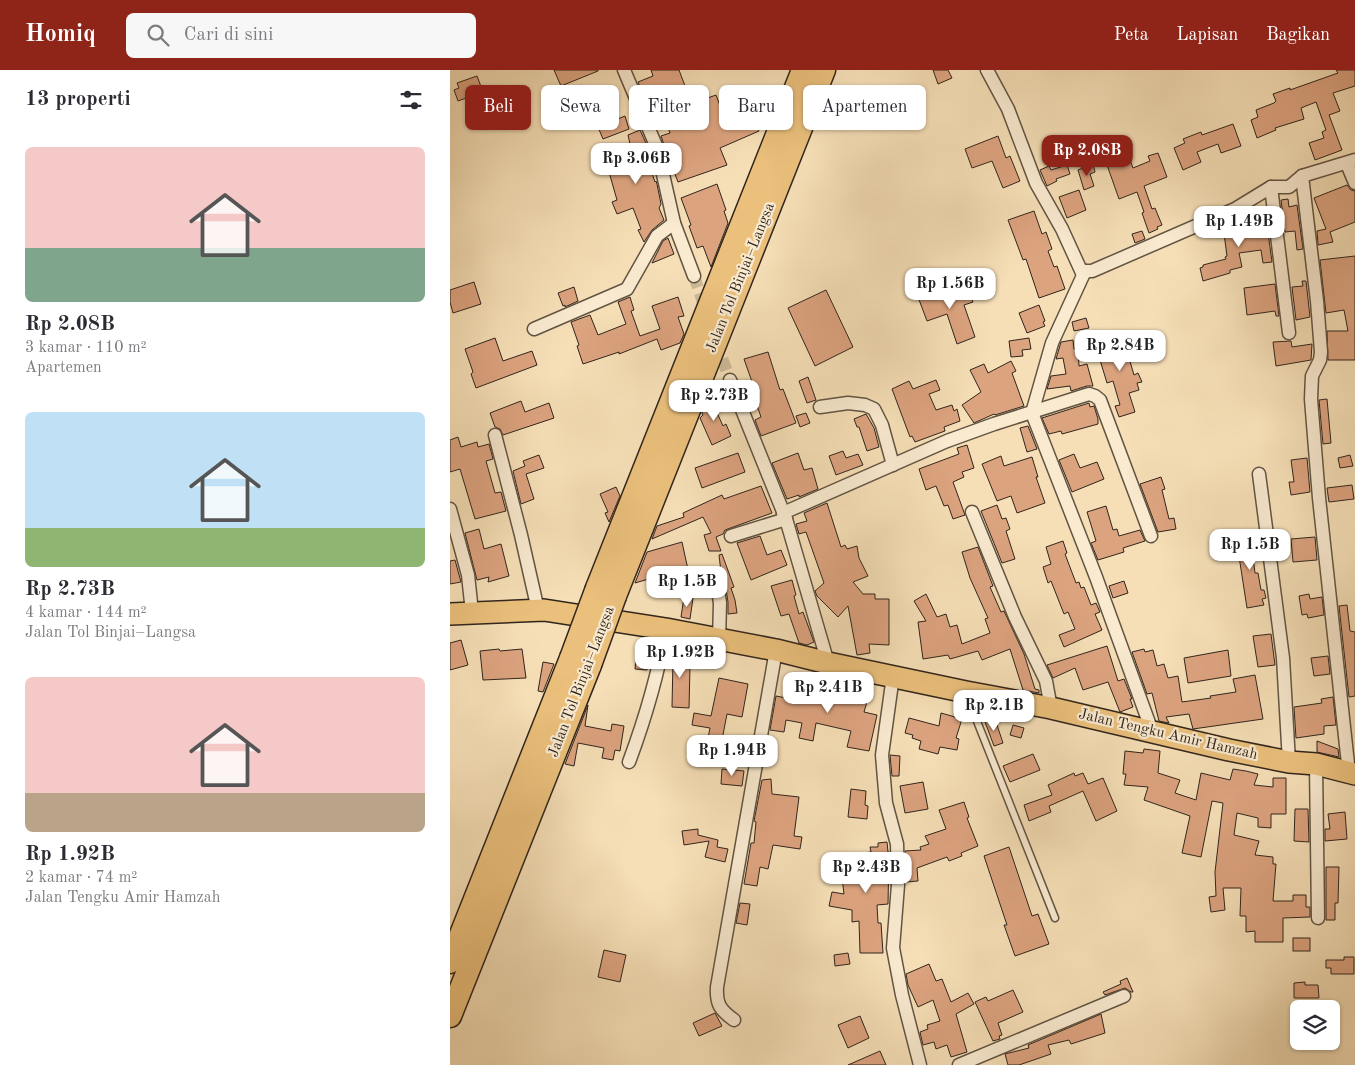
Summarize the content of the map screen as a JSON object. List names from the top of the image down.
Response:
{
  "streets": {
    "highway": ["Jalan Tol Binjai–Langsa", "Jalan Tengku Amir Hamzah"]
  },
  "page": {
    "header": "Homiq",
    "search": "Cari di sini",
    "nav": ["Peta", "Lapisan", "Bagikan"],
    "heading": "13 properti",
    "chip": [
      "Beli",
      "Sewa",
      "Filter",
      "Baru",
      "Apartemen"
    ],
    "list": [
      {
        "name": "Rp 2.08B",
        "note": "3 kamar · 110 m² · Apartemen"
      },
      {
        "name": "Rp 2.73B",
        "note": "4 kamar · 144 m² · Jalan Tol Binjai–Langsa"
      },
      {
        "name": "Rp 1.92B",
        "note": "2 kamar · 74 m² · Jalan Tengku Amir Hamzah"
      }
    ],
    "price": [
      "Rp 2.08B",
      "Rp 3.06B",
      "Rp 1.49B",
      "Rp 1.56B",
      "Rp 2.84B",
      "Rp 2.73B",
      "Rp 1.5B",
      "Rp 1.5B",
      "Rp 1.92B",
      "Rp 2.41B",
      "Rp 2.1B",
      "Rp 1.94B",
      "Rp 2.43B"
    ]
  }
}
